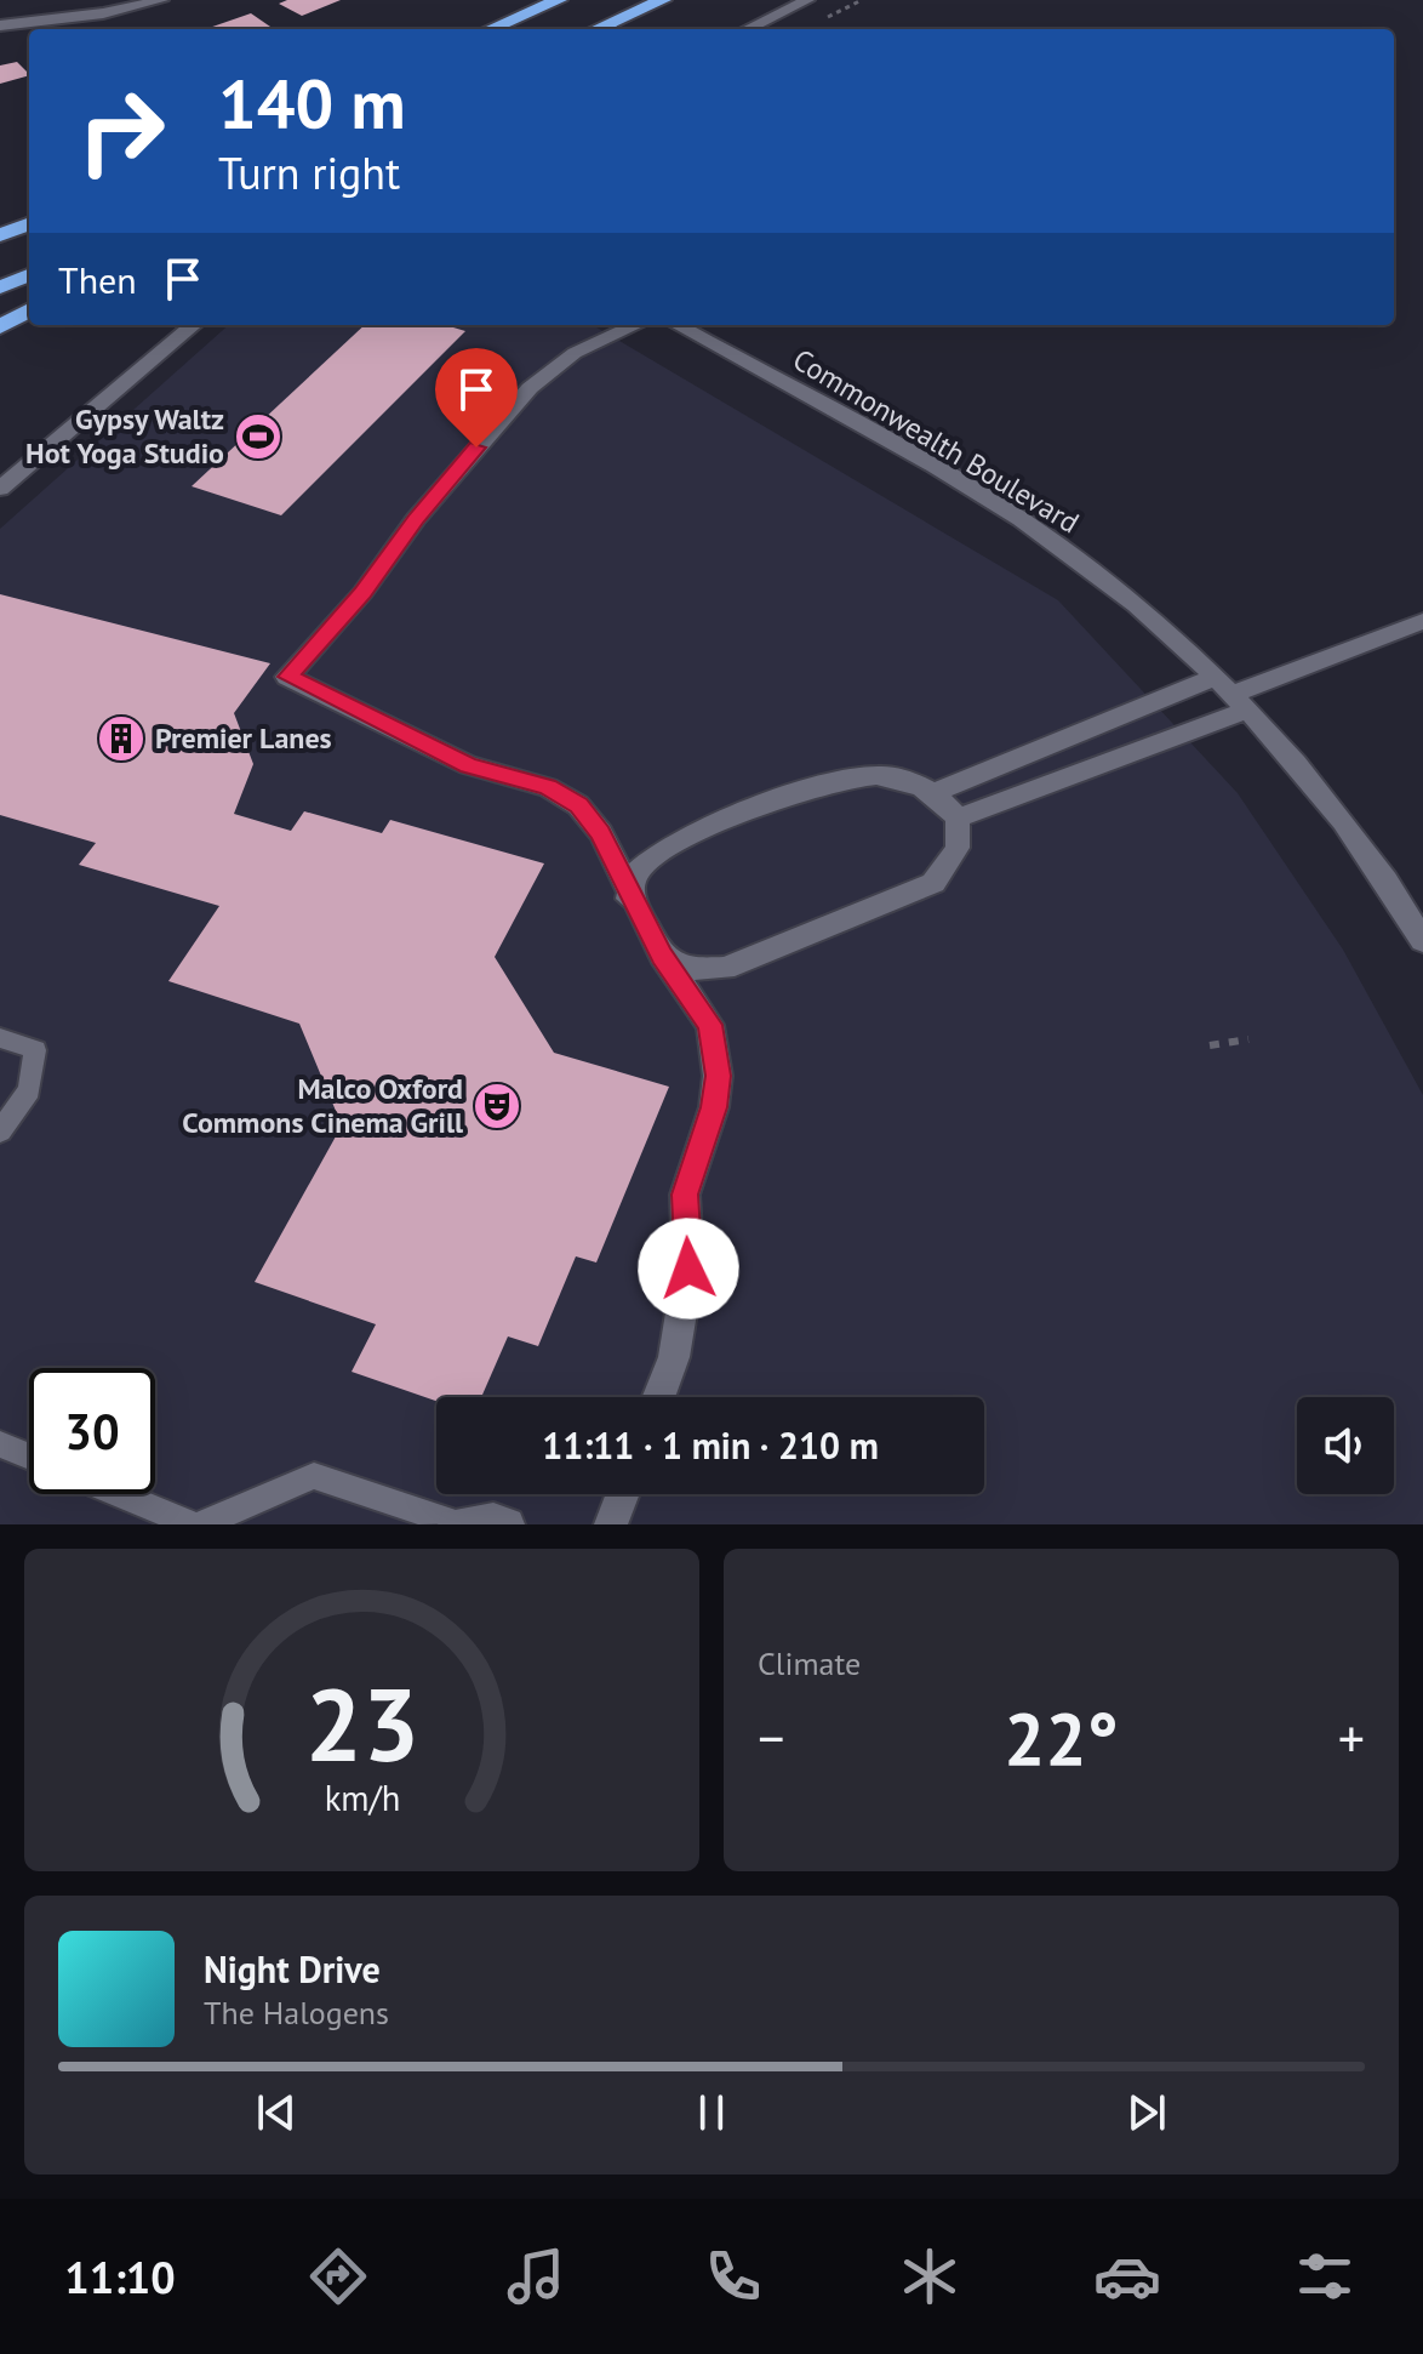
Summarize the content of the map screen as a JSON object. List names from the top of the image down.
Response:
{
  "streets": {
    "street": ["Commonwealth Boulevard"]
  },
  "places": {
    "sports": ["Gypsy Waltz Hot Yoga Studio"],
    "building": ["Premier Lanes"],
    "theatre": ["Malco Oxford Commons Cinema Grill"]
  },
  "page": {
    "turn": ["140 m", "Turn right"],
    "then": "Then",
    "limit": "30",
    "trip": "11:11 · 1 min · 210 m",
    "tile": "Climate",
    "heat": ["−", "22°", "+"],
    "song": ["Night Drive", "The Halogens"],
    "tabs": "11:10",
    "gauge": ["23", "km/h"]
  }
}
